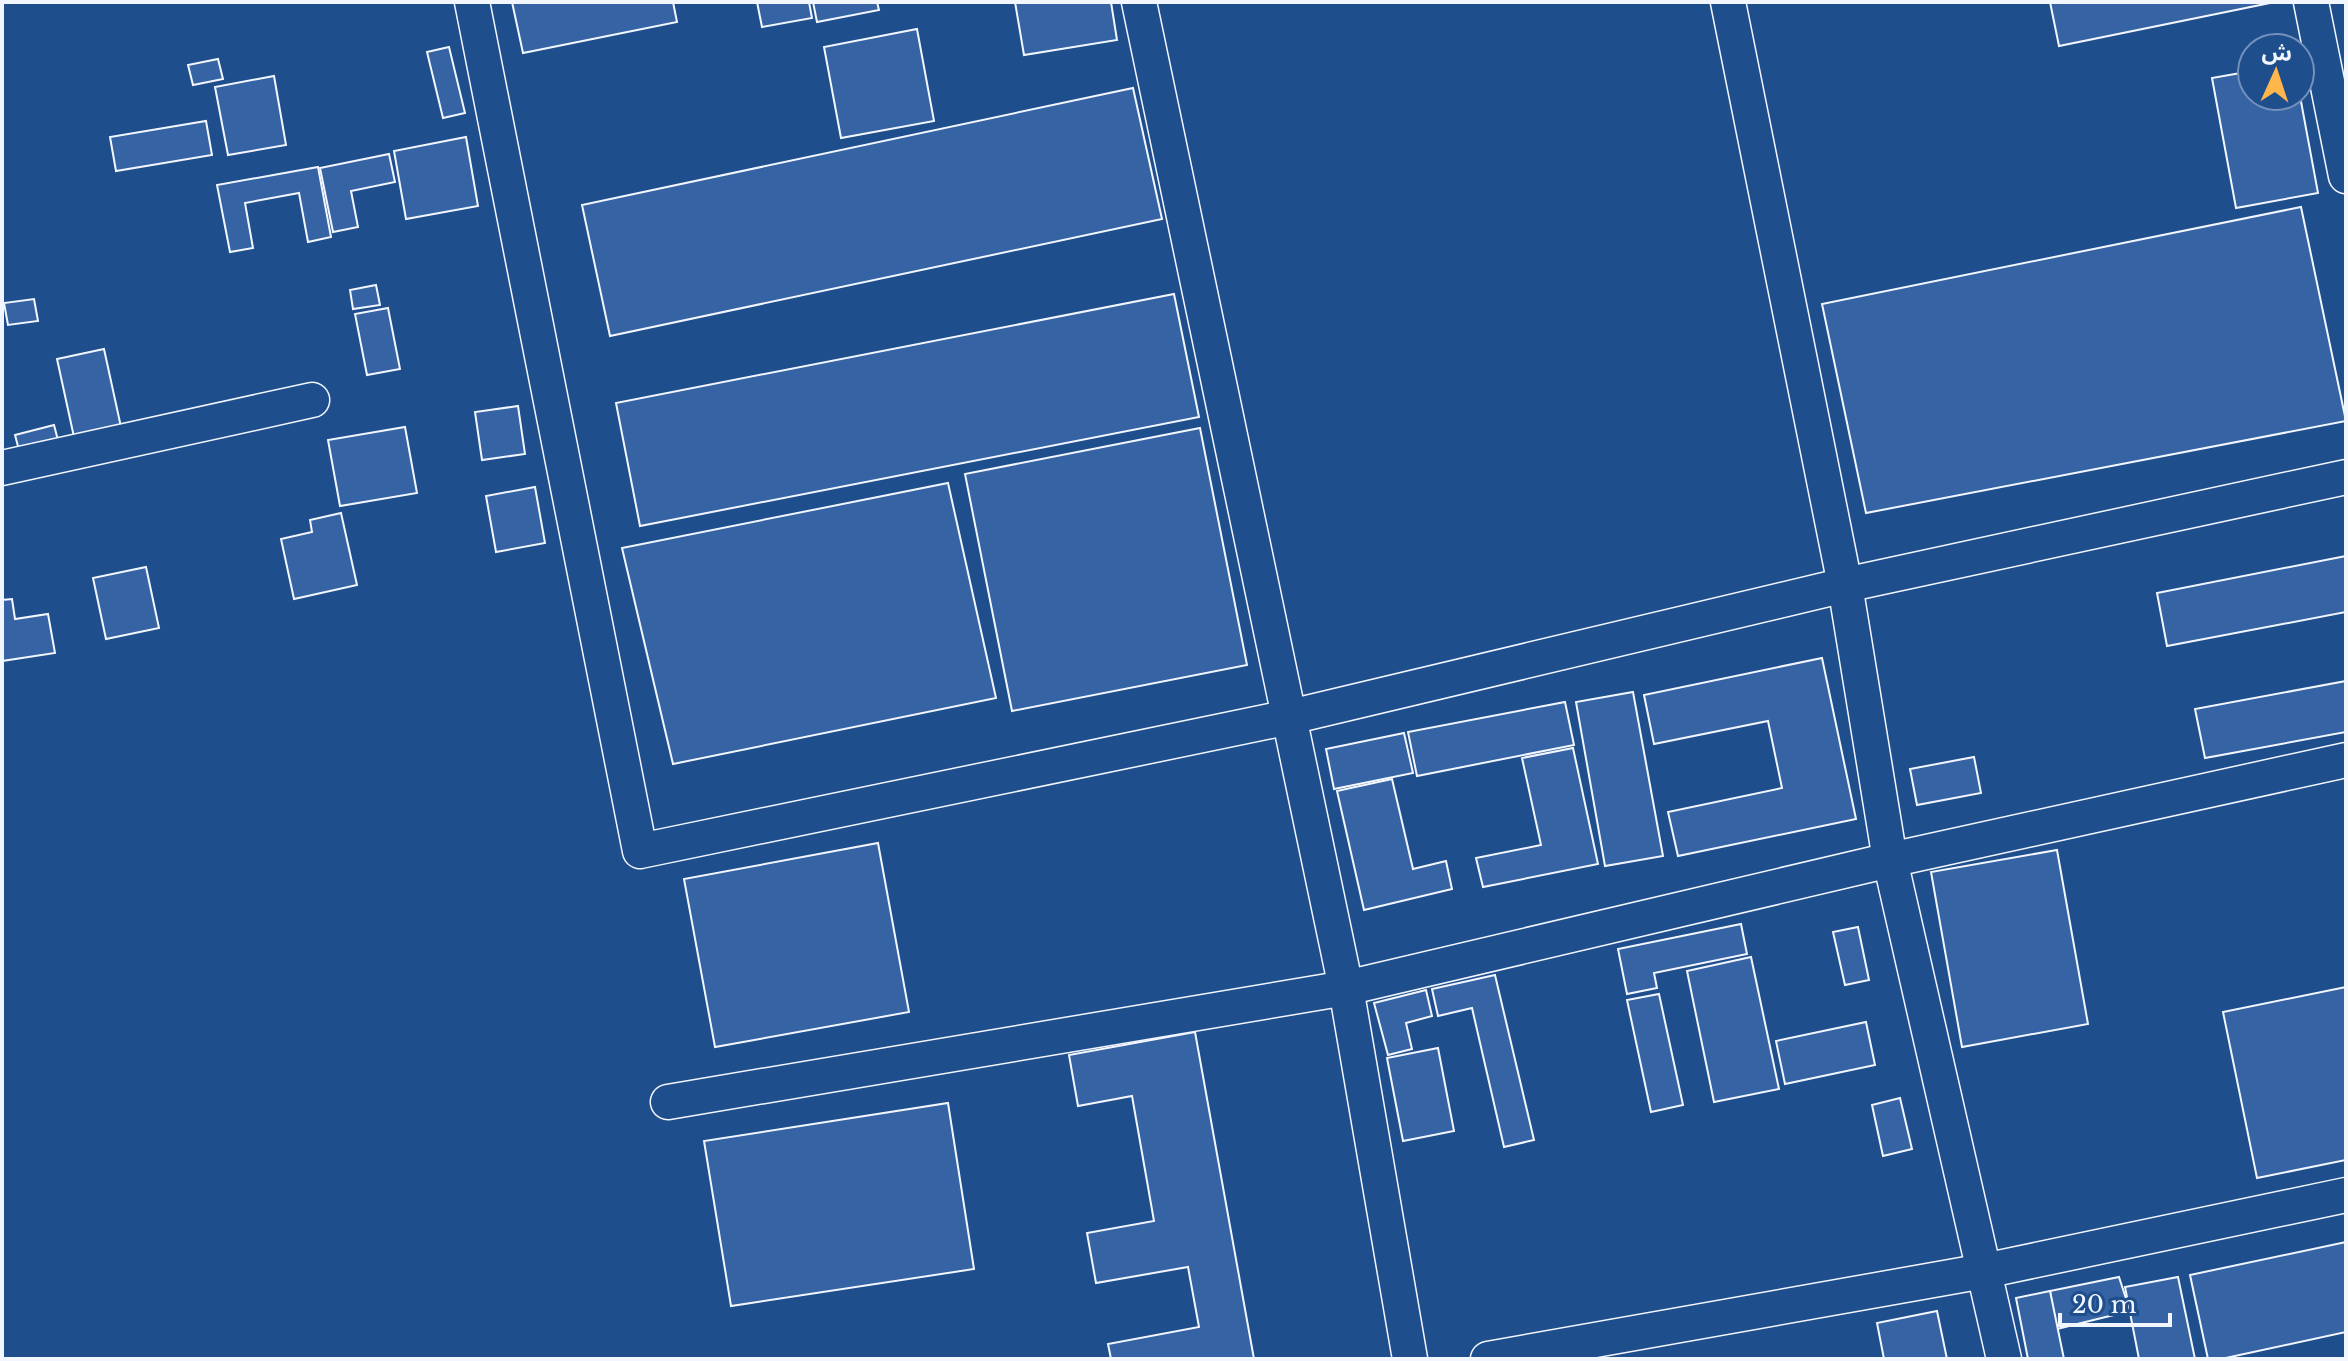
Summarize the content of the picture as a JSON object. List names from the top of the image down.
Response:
{
  "scale_bar": "20 m",
  "north": "top"
}
